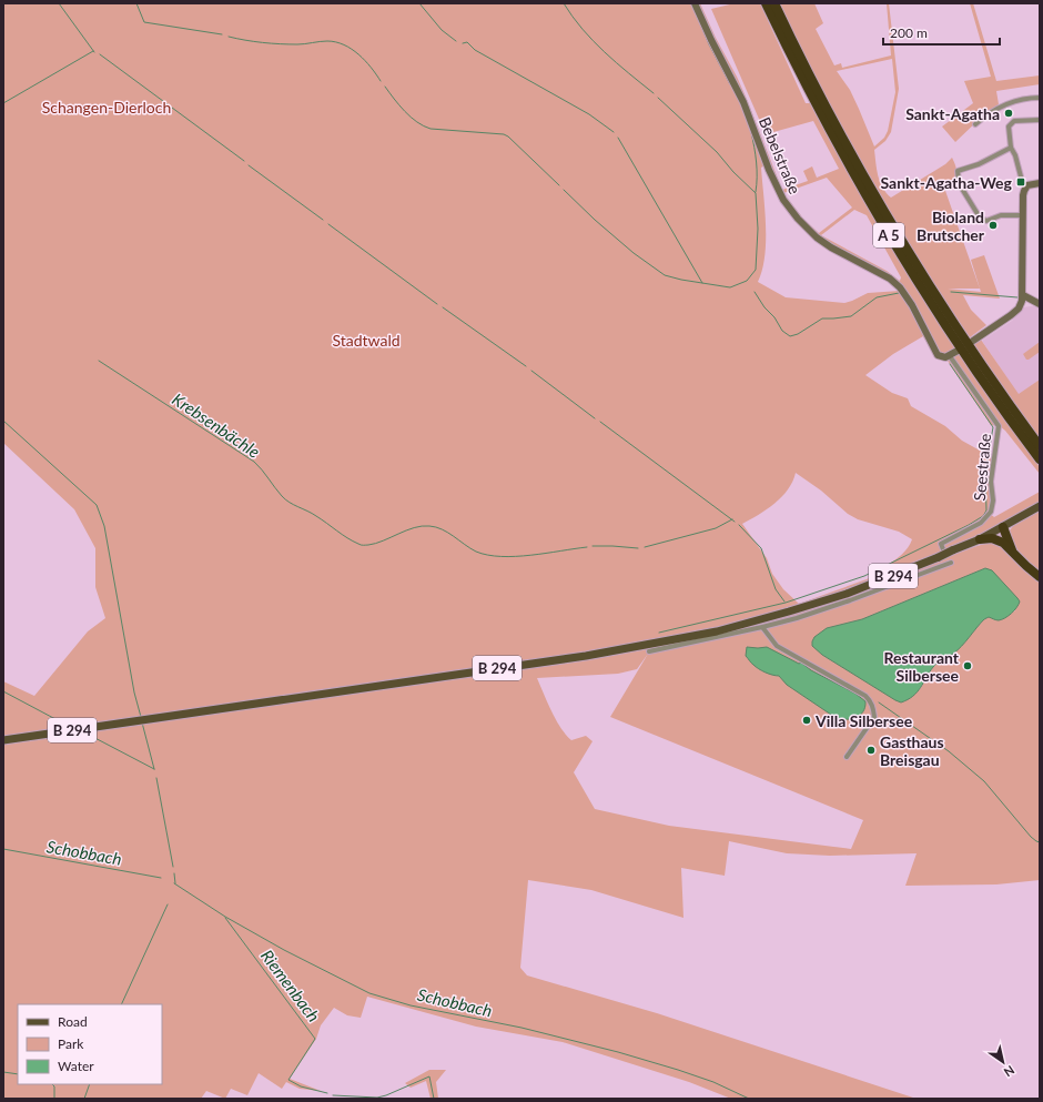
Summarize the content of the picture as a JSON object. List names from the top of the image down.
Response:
{
  "streets": {
    "highway": ["A 5"],
    "main road": ["B 294"],
    "street": ["Bebelstraße", "Seestraße"]
  },
  "crossings": [
    ["Bebelstraße", "Seestraße"]
  ],
  "water": ["Krebsenbächle", "Schobbach", "Riemenbach"],
  "parks": ["Schangen-Dierloch", "Stadtwald"],
  "places": {
    "other": [
      "Sankt-Agatha",
      "Bioland Brutscher",
      "Restaurant Silbersee",
      "Villa Silbersee",
      "Gasthaus Breisgau"
    ],
    "transit": ["Sankt-Agatha-Weg"]
  },
  "legend": ["Road", "Park", "Water"],
  "scale_bar": "200 m",
  "north": "bottom right"
}
